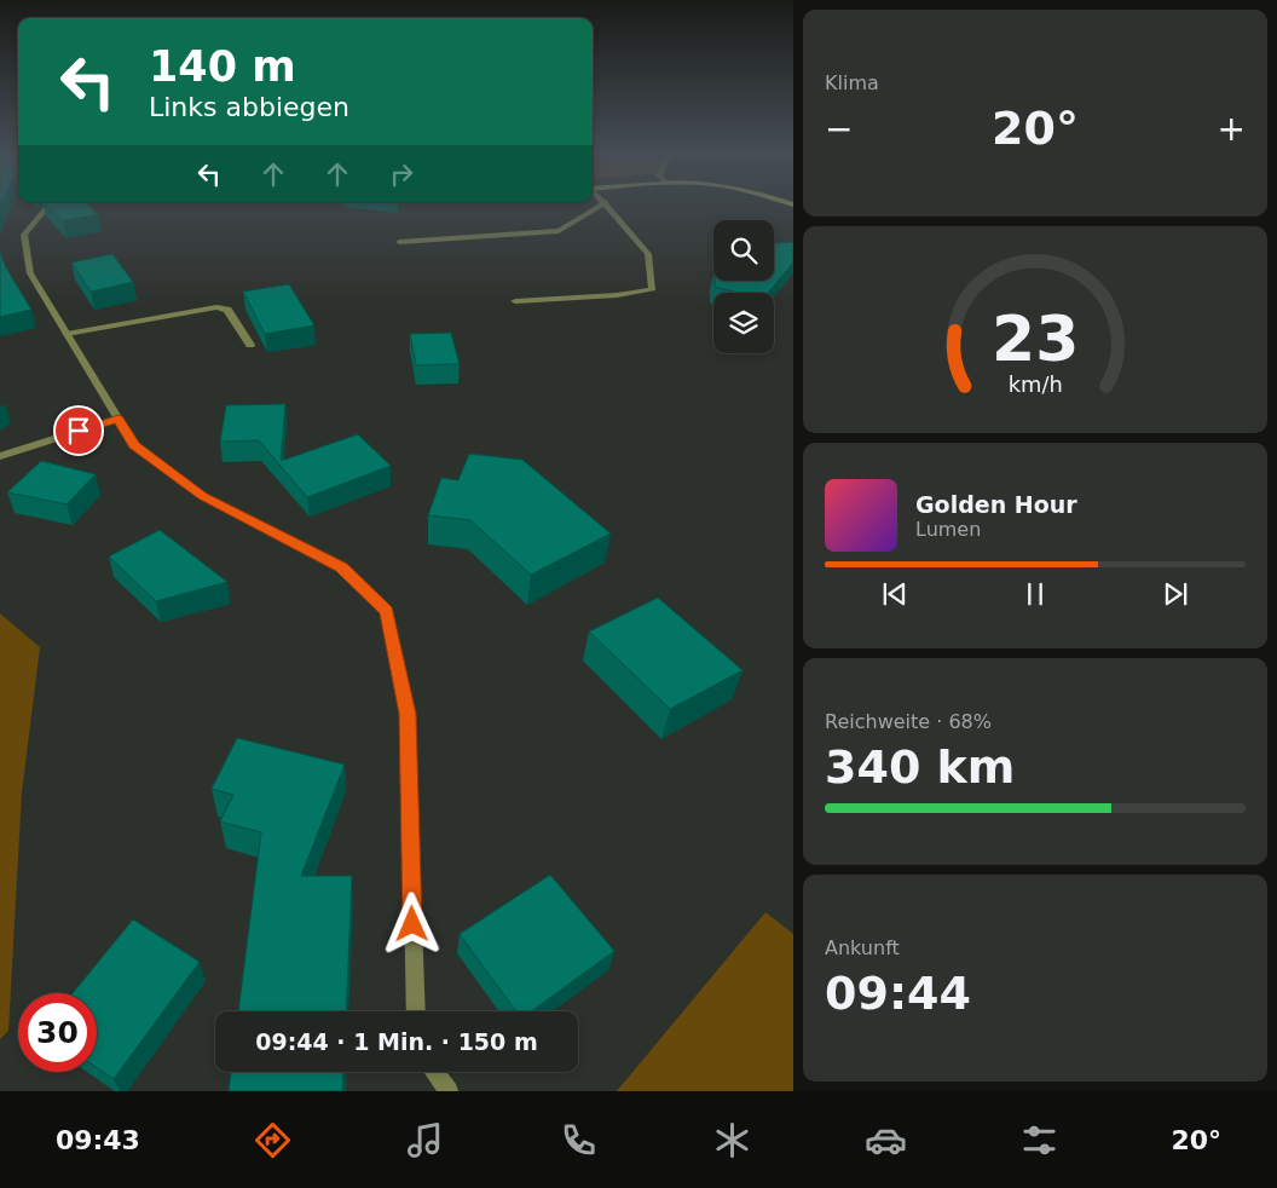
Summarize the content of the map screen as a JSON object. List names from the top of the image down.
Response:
{
  "page": {
    "tile": [
      "Klima",
      ["Reichweite · 68%", "340 km"],
      ["Ankunft", "09:44"]
    ],
    "turn": ["140 m", "Links abbiegen"],
    "heat": ["−", "20°", "+"],
    "song": ["Golden Hour", "Lumen"],
    "limit": "30",
    "trip": "09:44 · 1 Min. · 150 m",
    "tabs": ["09:43", "20°"],
    "gauge": ["23", "km/h"]
  }
}
